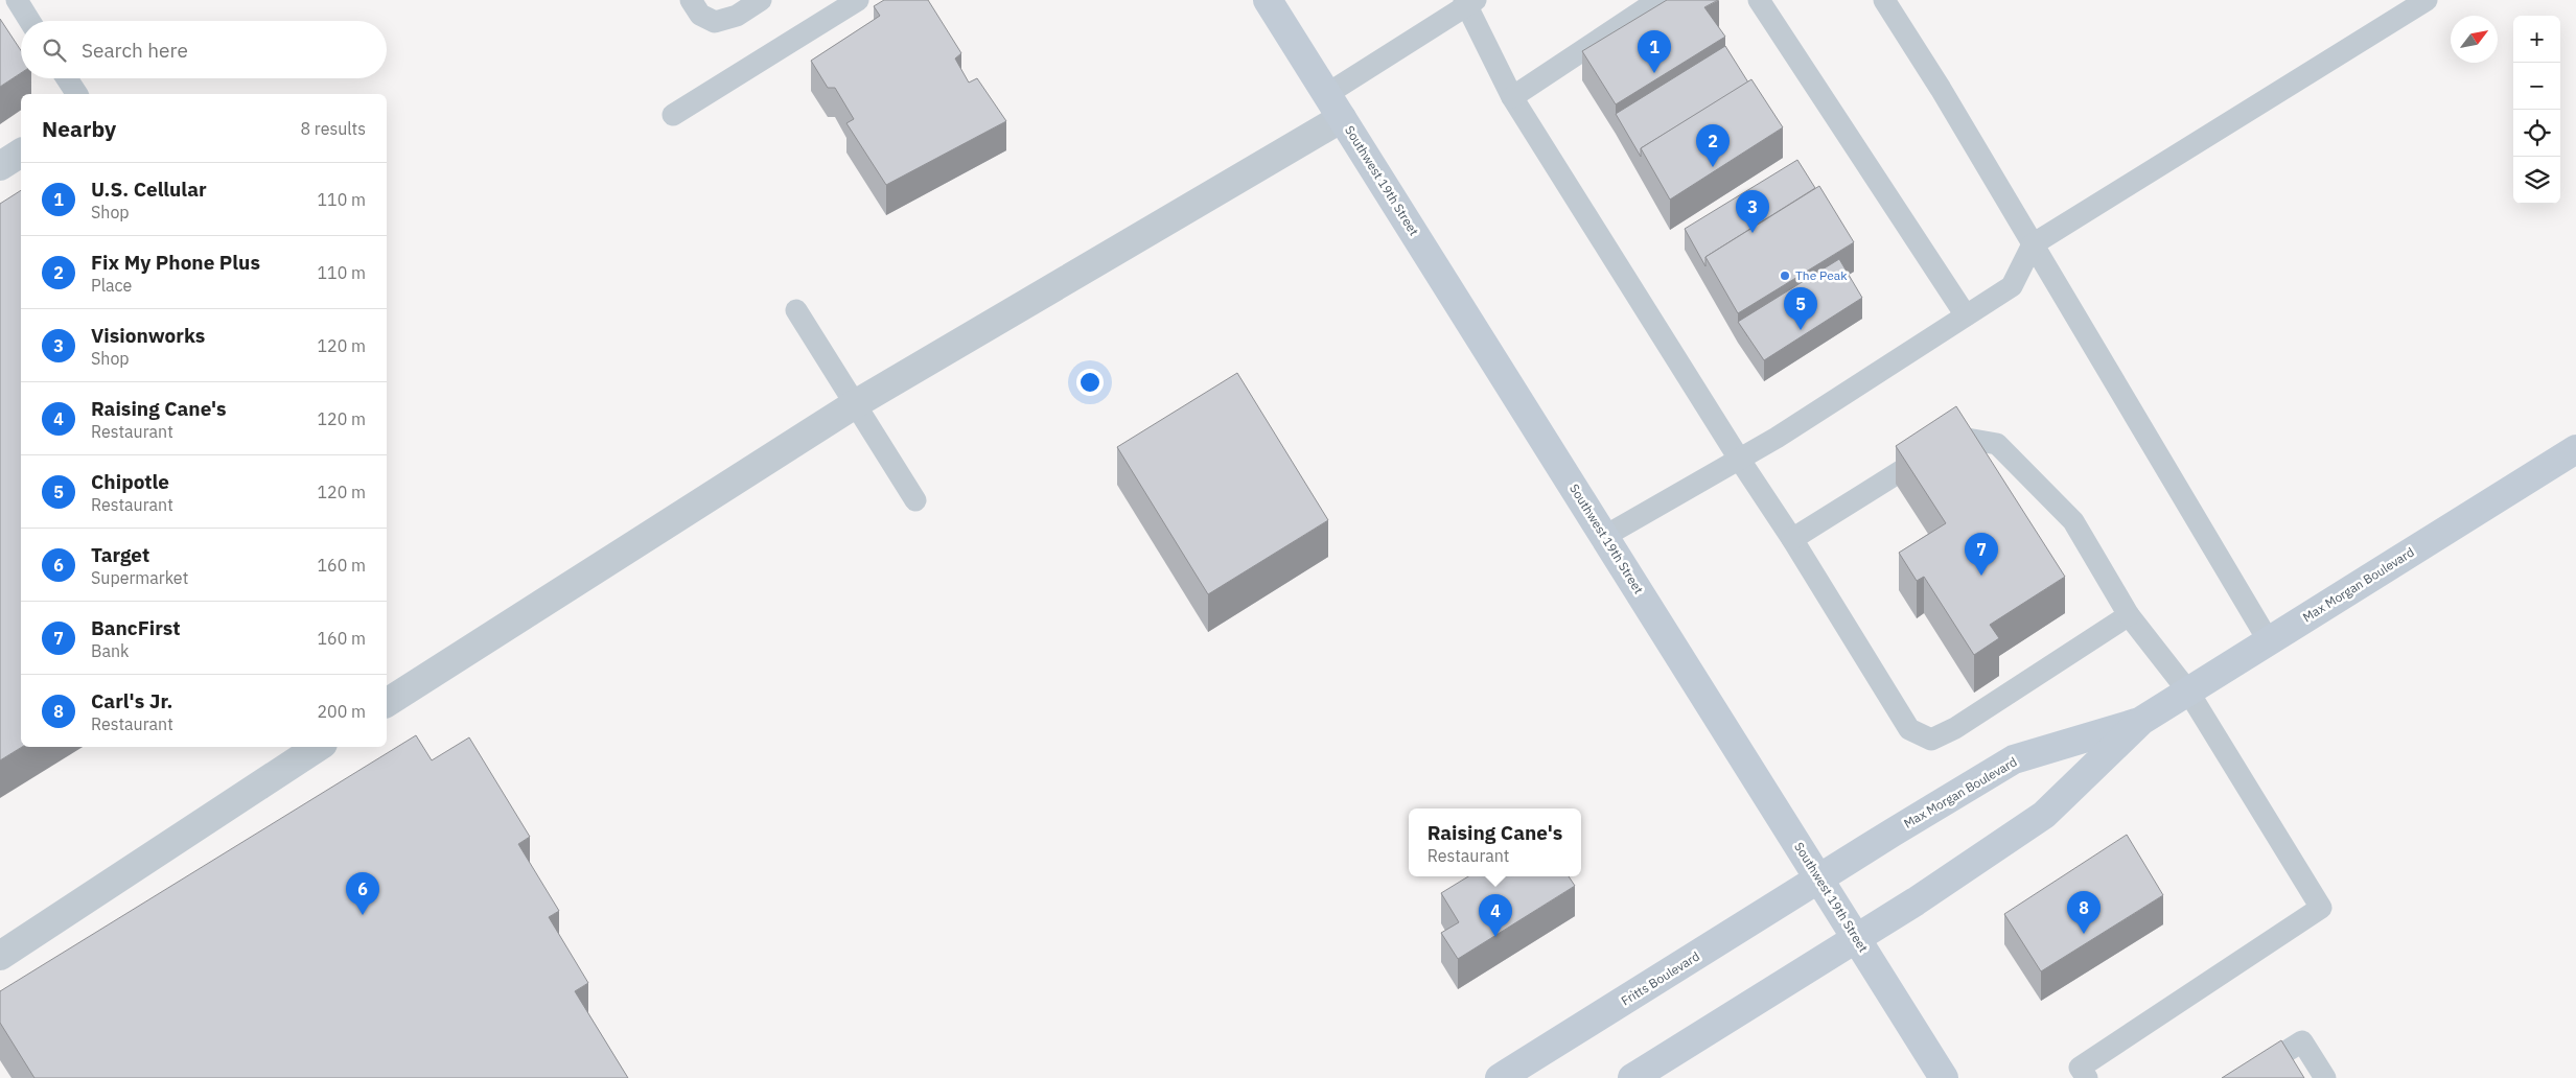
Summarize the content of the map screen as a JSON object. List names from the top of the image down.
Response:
{
  "streets": {
    "street": ["Southwest 19th Street", "Max Morgan Boulevard", "Fritts Boulevard"]
  },
  "crossings": [
    ["Southwest 19th Street", "Max Morgan Boulevard"],
    ["Southwest 19th Street", "Fritts Boulevard"],
    ["Max Morgan Boulevard", "Fritts Boulevard"]
  ],
  "places": ["The Peak"],
  "north": "top right",
  "page": {
    "map_buttons": ["+", "−"],
    "search": "Search here",
    "pins": [
      "1",
      "2",
      "3",
      "5",
      "7",
      "6",
      "8",
      "4"
    ],
    "heading": ["Nearby", "8 results"],
    "list": [
      {
        "mark": "1",
        "name": "U.S. Cellular",
        "note": "Shop",
        "value": "110 m"
      },
      {
        "mark": "2",
        "name": "Fix My Phone Plus",
        "note": "Place",
        "value": "110 m"
      },
      {
        "mark": "3",
        "name": "Visionworks",
        "note": "Shop",
        "value": "120 m"
      },
      {
        "mark": "4",
        "name": "Raising Cane's",
        "note": "Restaurant",
        "value": "120 m"
      },
      {
        "mark": "5",
        "name": "Chipotle",
        "note": "Restaurant",
        "value": "120 m"
      },
      {
        "mark": "6",
        "name": "Target",
        "note": "Supermarket",
        "value": "160 m"
      },
      {
        "mark": "7",
        "name": "BancFirst",
        "note": "Bank",
        "value": "160 m"
      },
      {
        "mark": "8",
        "name": "Carl's Jr.",
        "note": "Restaurant",
        "value": "200 m"
      }
    ],
    "popup": ["Raising Cane's", "Restaurant"]
  }
}
